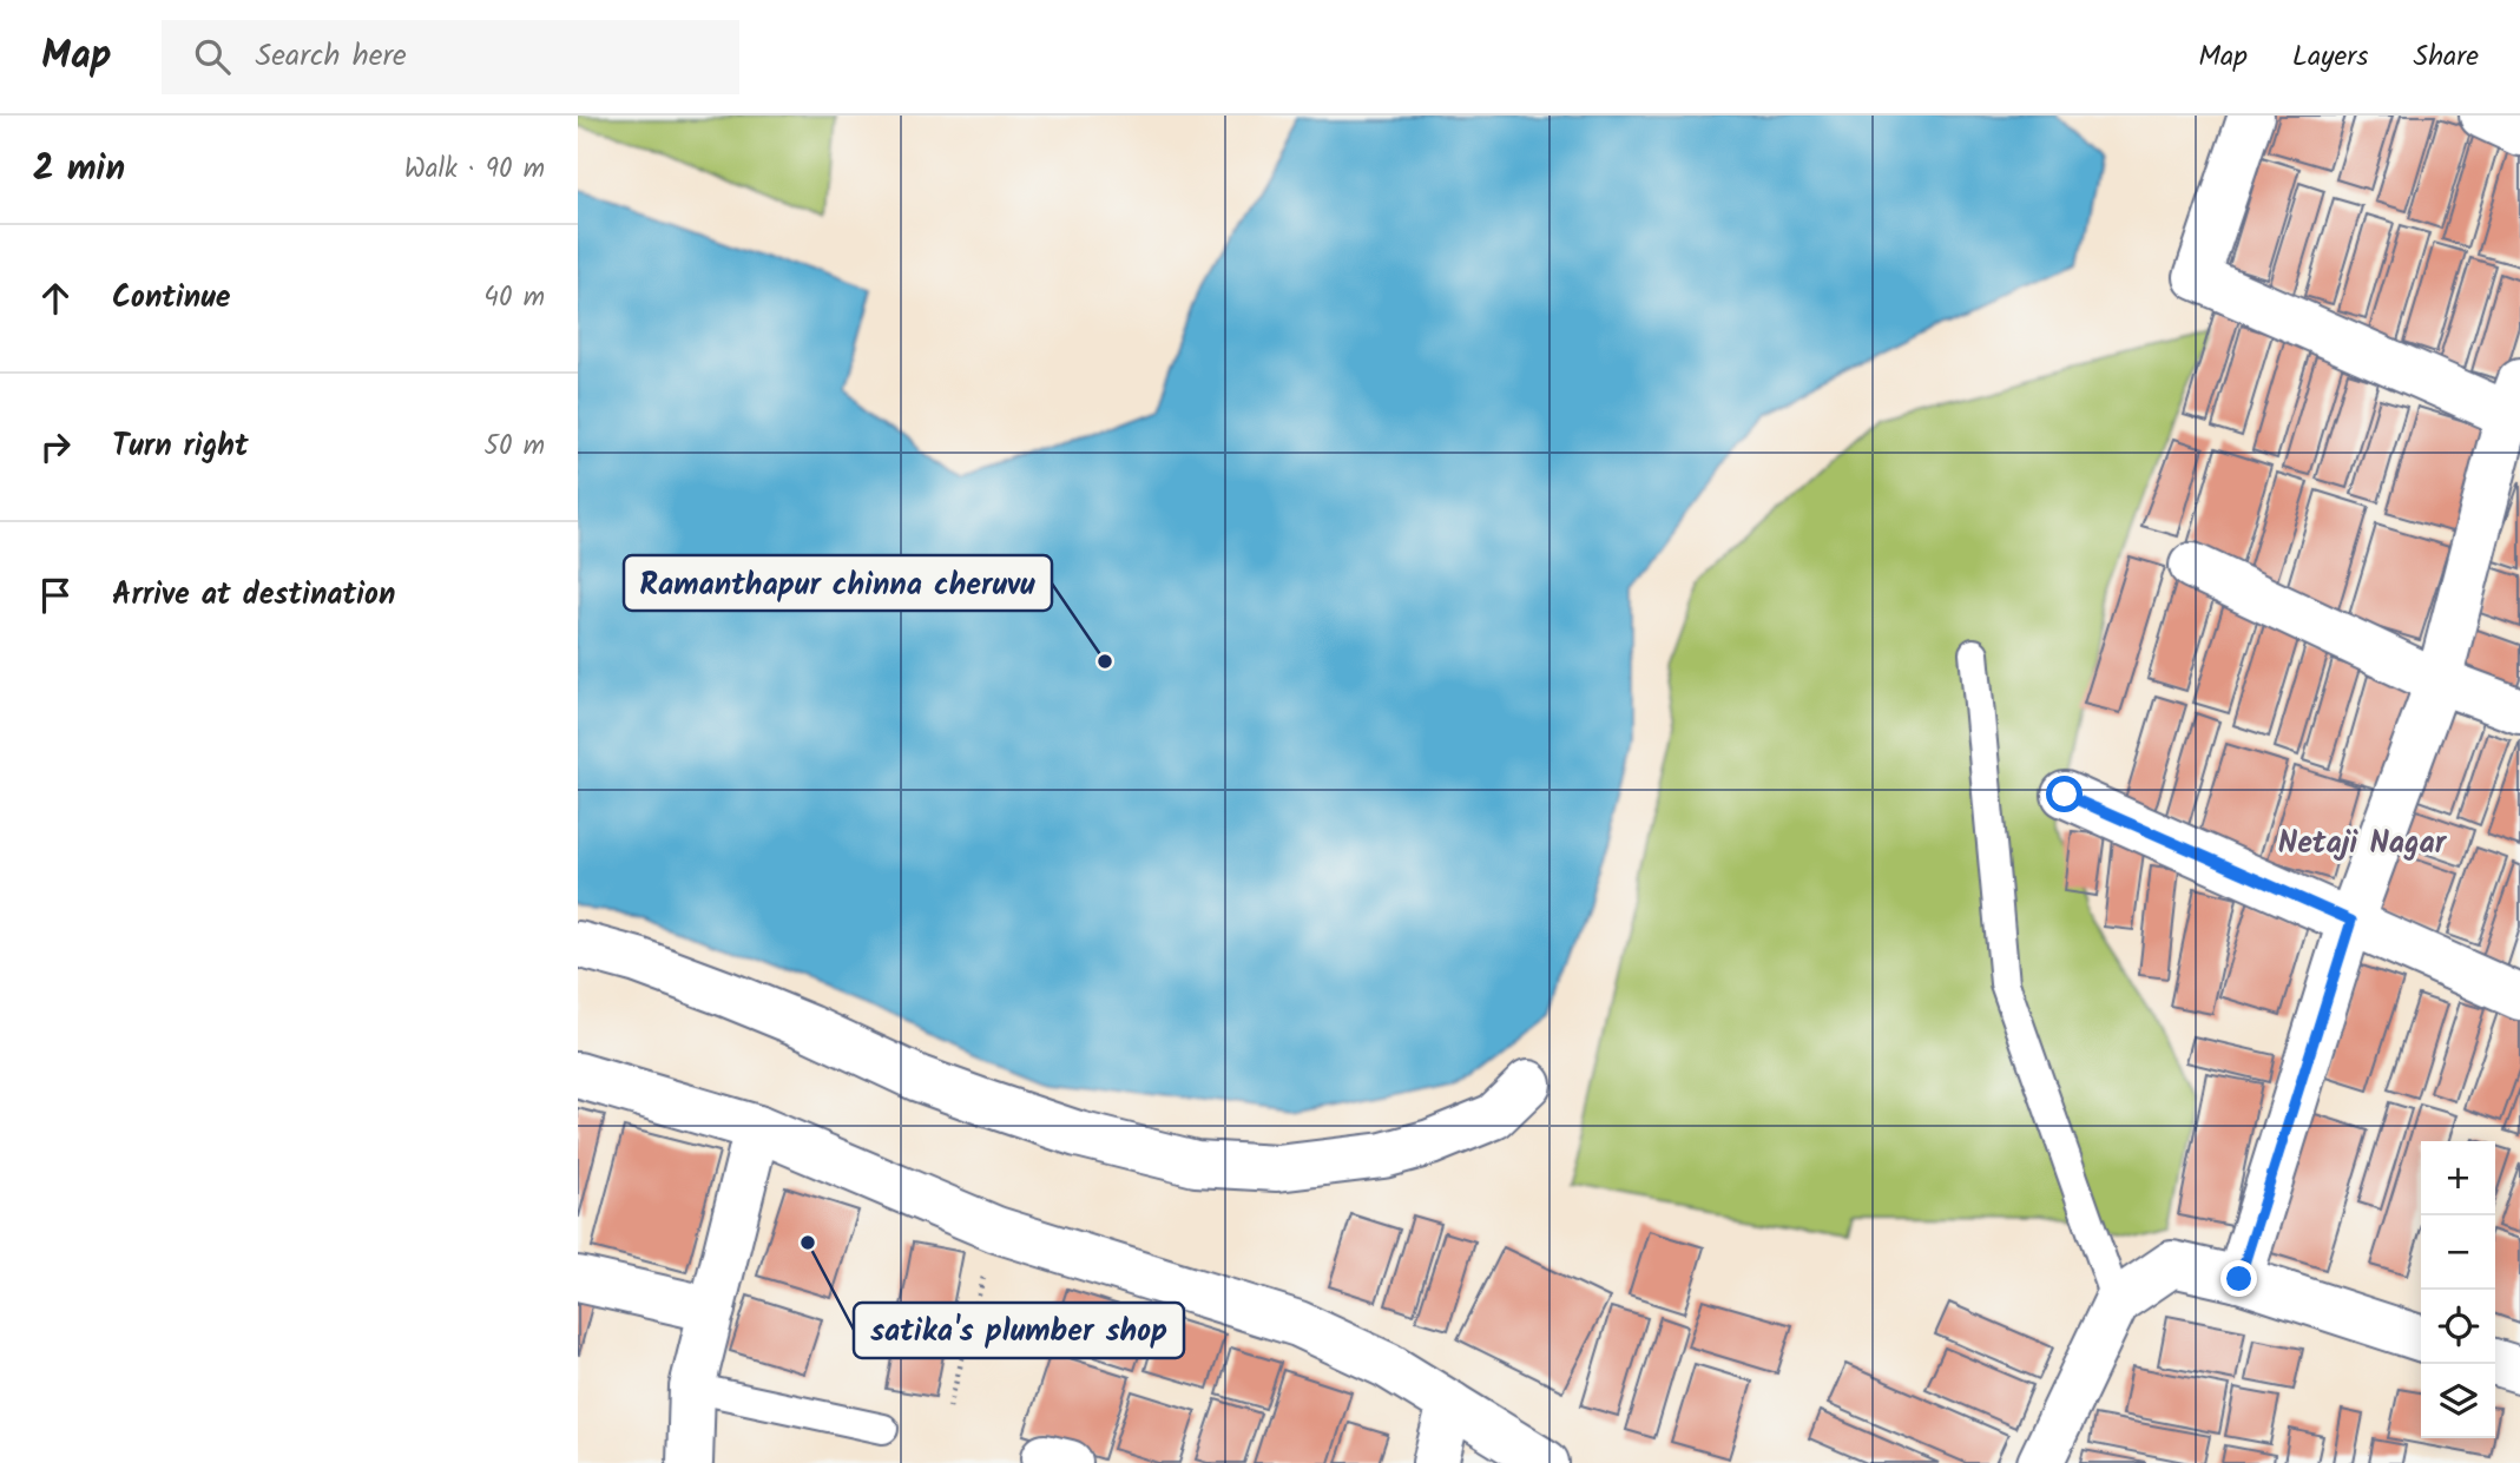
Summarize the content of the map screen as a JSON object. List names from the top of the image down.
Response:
{
  "districts": ["Netaji Nagar"],
  "places": ["Ramanthapur chinna cheruvu", "satika's plumber shop"],
  "page": {
    "header": "Map",
    "search": "Search here",
    "nav": ["Map", "Layers", "Share"],
    "heading": ["2 min", "Walk · 90 m"],
    "list": [
      ["Continue", "40 m"],
      ["Turn right", "50 m"],
      "Arrive at destination"
    ],
    "map_buttons": ["+", "−"]
  }
}
